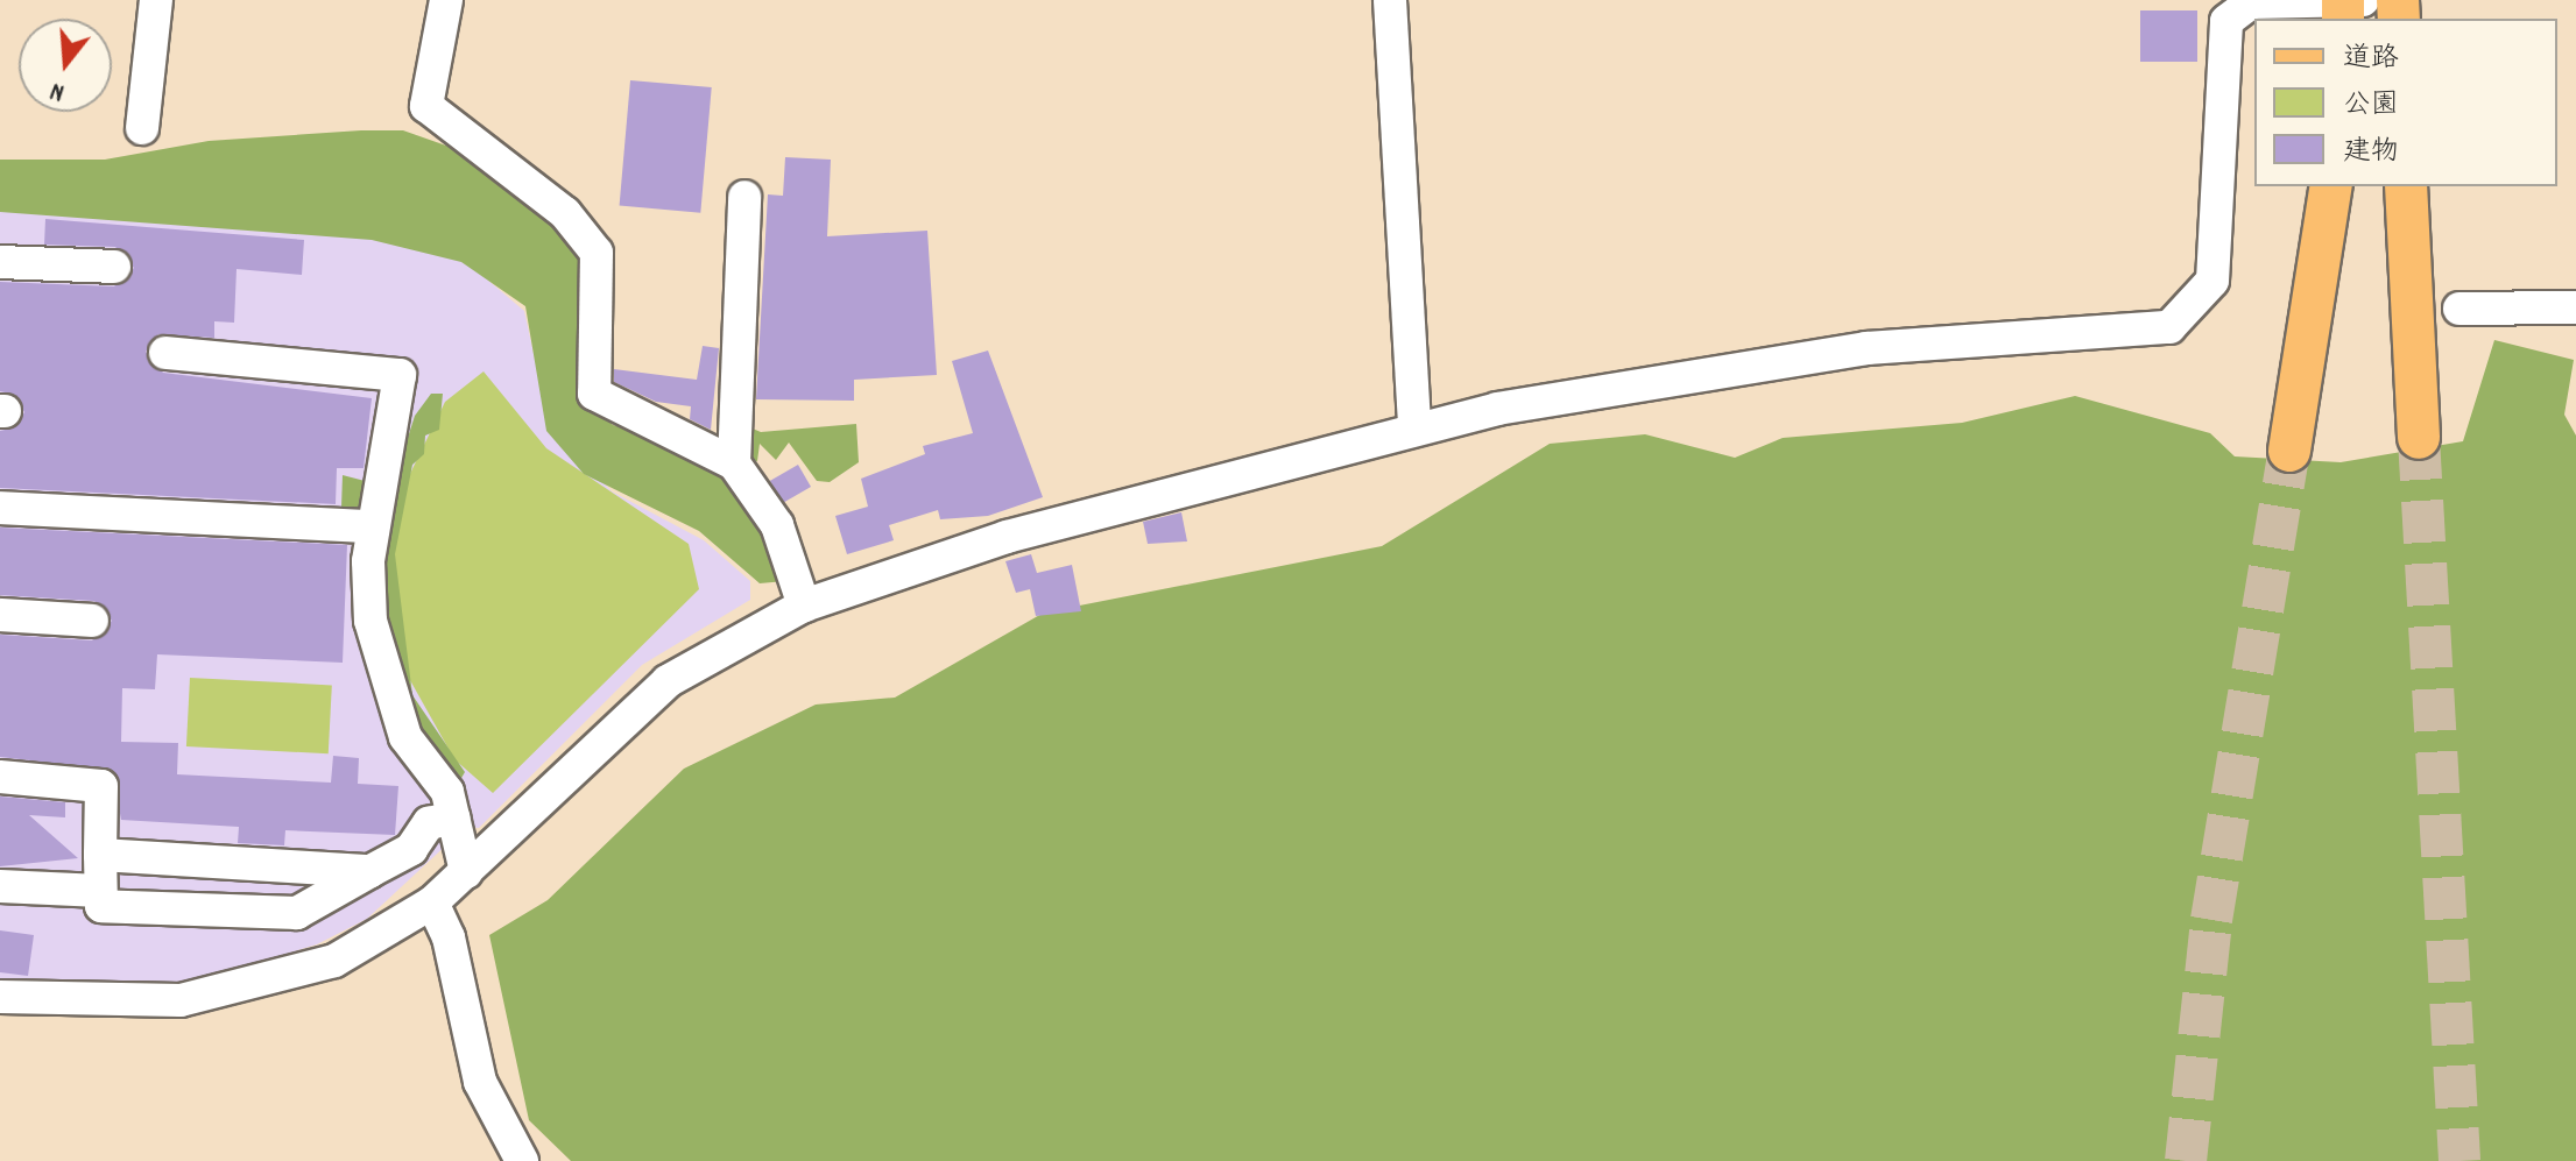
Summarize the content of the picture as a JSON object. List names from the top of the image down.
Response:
{
  "legend": ["道路", "公園", "建物"],
  "north": "bottom"
}
